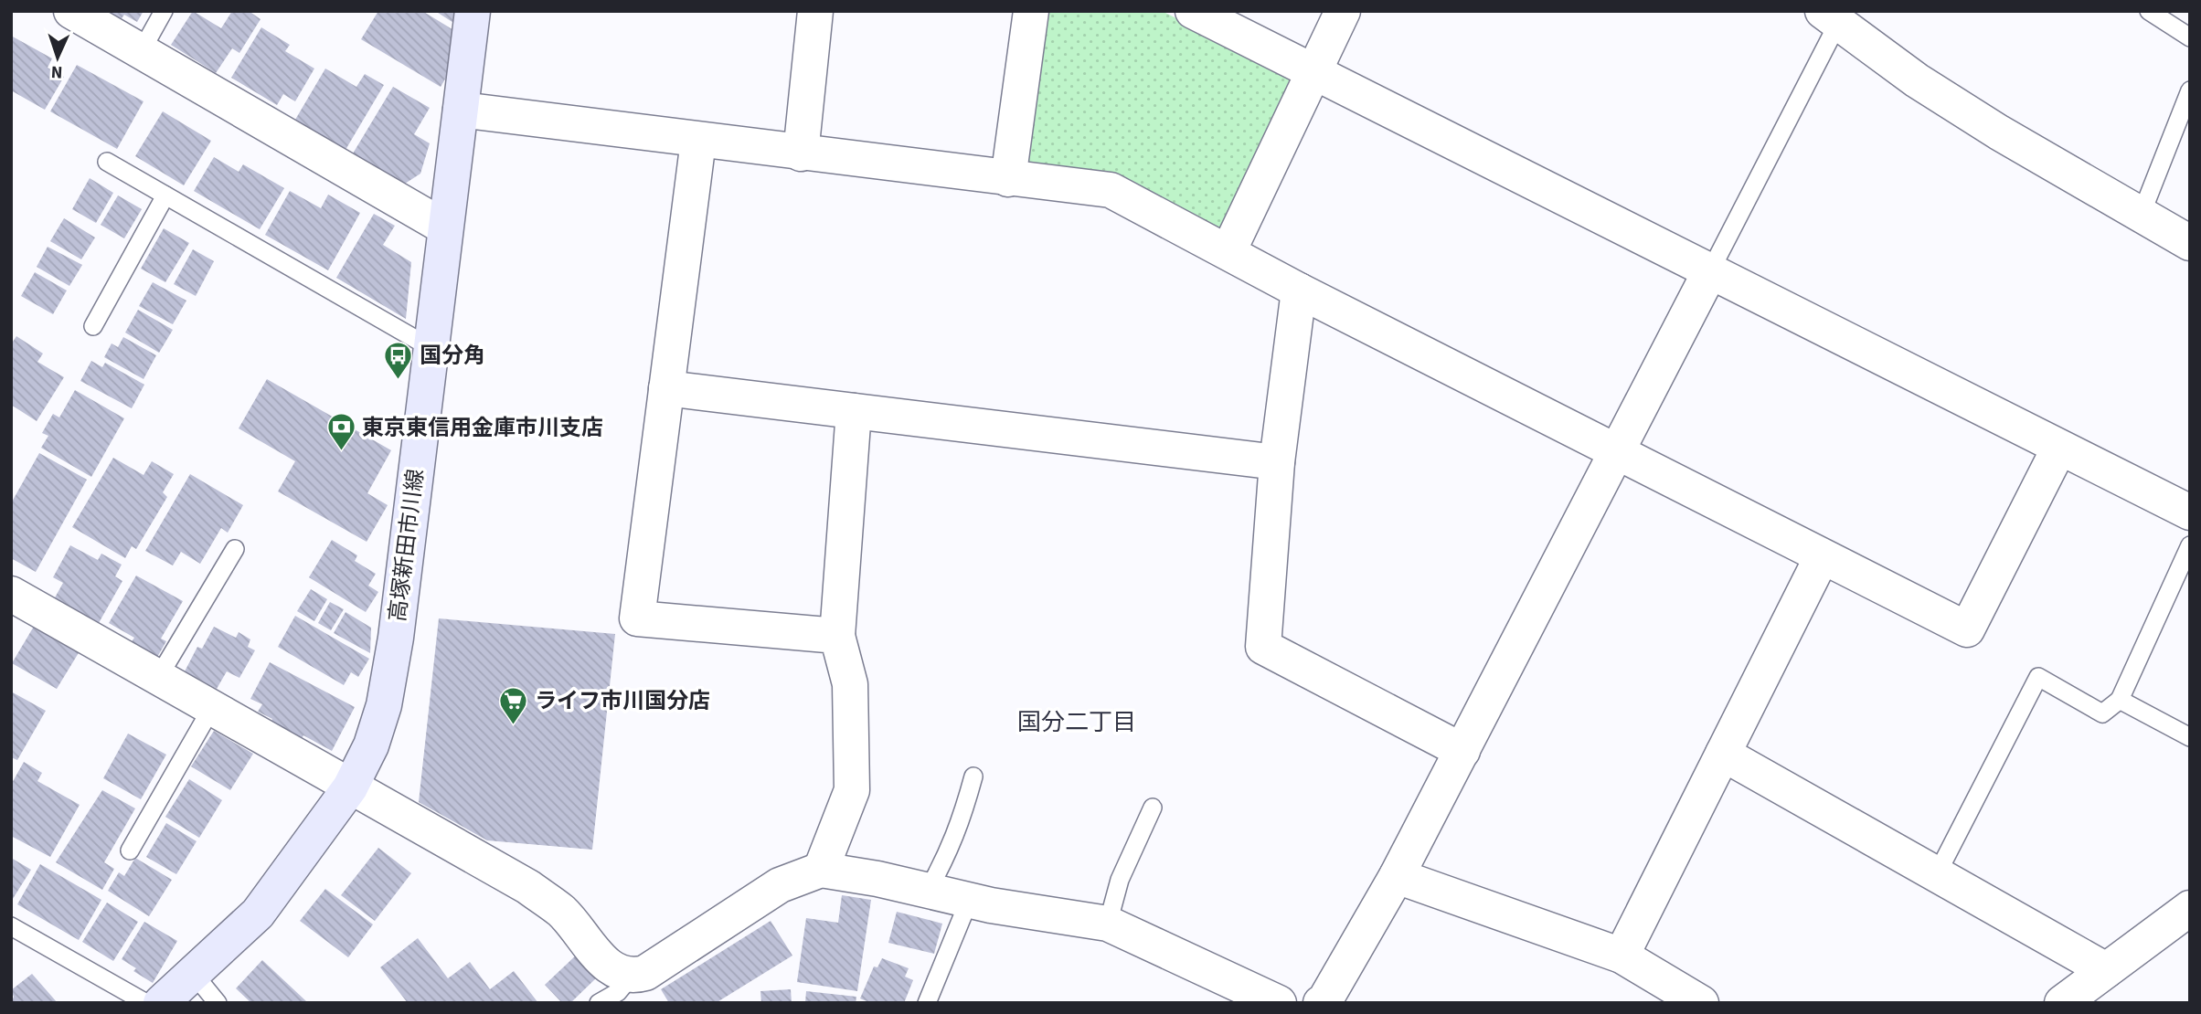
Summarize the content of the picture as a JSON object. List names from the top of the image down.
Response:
{
  "streets": {
    "main road": ["高塚新田市川線"]
  },
  "districts": ["国分二丁目"],
  "places": {
    "bus stop": ["国分角"],
    "bank": ["東京東信用金庫市川支店"],
    "supermarket": ["ライフ市川国分店"]
  },
  "north": "bottom"
}
